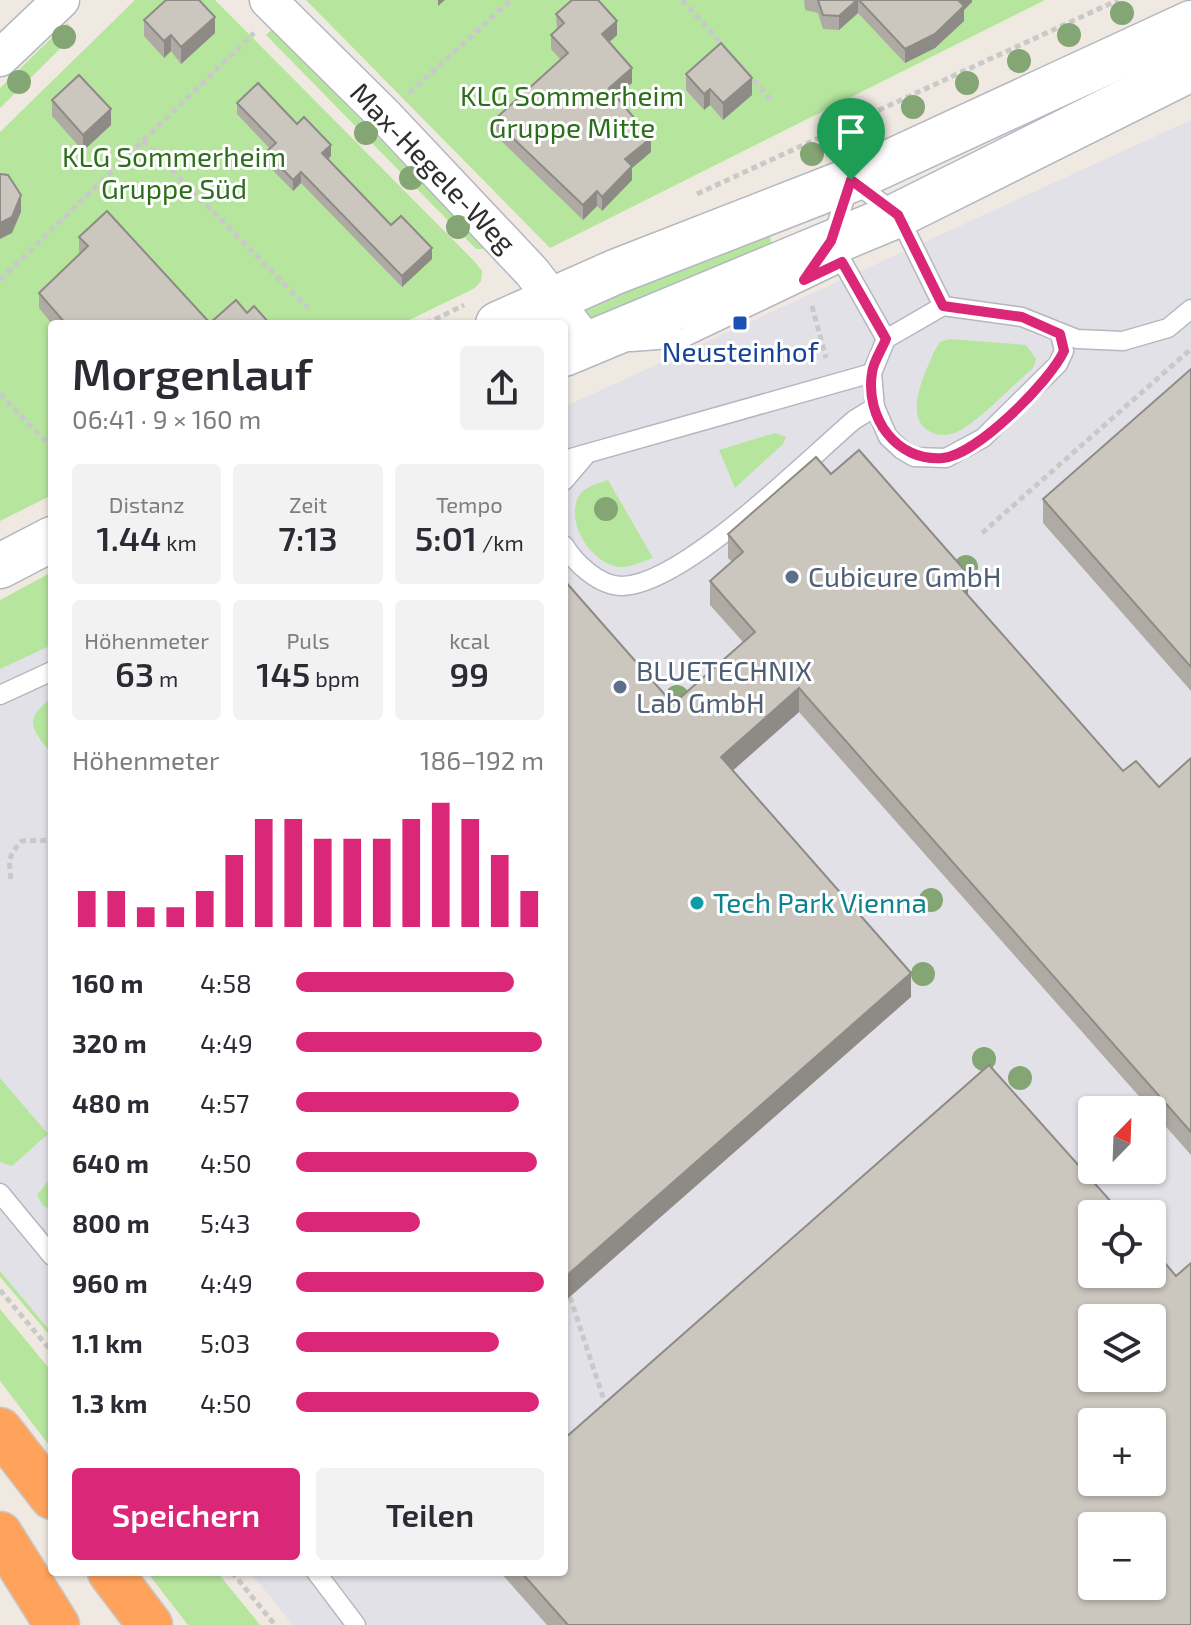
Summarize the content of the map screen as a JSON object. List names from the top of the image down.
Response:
{
  "streets": {
    "street": ["Max-Hegele-Weg"]
  },
  "parks": ["KLG Sommerheim Gruppe Mitte", "KLG Sommerheim Gruppe Süd"],
  "places": {
    "transit": ["Neusteinhof"],
    "other": ["Cubicure GmbH", "BLUETECHNIX Lab GmbH", "Tech Park Vienna"]
  },
  "north": "top right",
  "page": {
    "heading": ["Morgenlauf", "06:41 · 9 × 160 m"],
    "stats": [
      ["Distanz", "1.44 km"],
      ["Zeit", "7:13"],
      ["Tempo", "5:01 /km"],
      ["Höhenmeter", "63 m"],
      ["Puls", "145 bpm"],
      ["kcal", "99"]
    ],
    "chart": ["Höhenmeter", "186–192 m"],
    "list": [
      {
        "name": "160 m",
        "note": "4:58"
      },
      {
        "name": "320 m",
        "note": "4:49"
      },
      {
        "name": "480 m",
        "note": "4:57"
      },
      {
        "name": "640 m",
        "note": "4:50"
      },
      {
        "name": "800 m",
        "note": "5:43"
      },
      {
        "name": "960 m",
        "note": "4:49"
      },
      {
        "name": "1.1 km",
        "note": "5:03"
      },
      {
        "name": "1.3 km",
        "note": "4:50"
      }
    ],
    "map_buttons": ["+", "−"],
    "buttons": ["Speichern", "Teilen"]
  }
}
